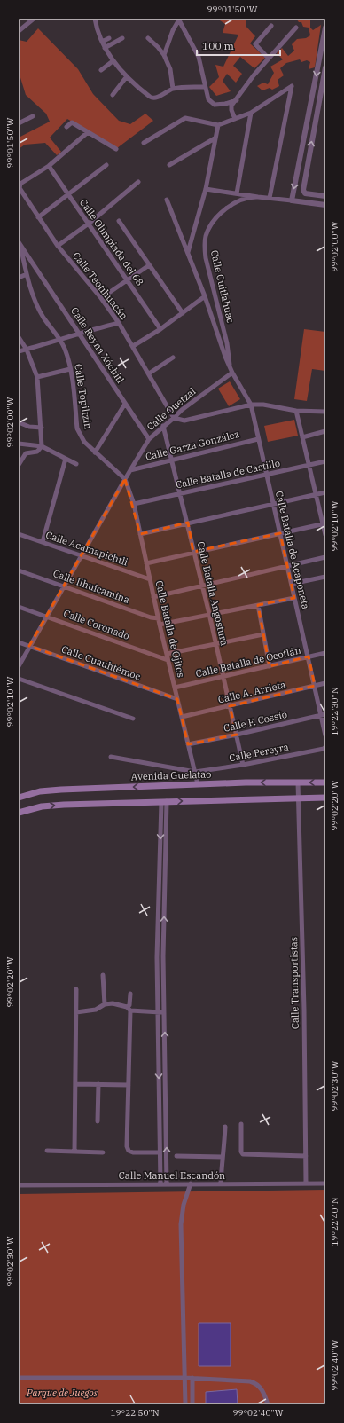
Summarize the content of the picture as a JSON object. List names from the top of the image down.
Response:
{
  "streets": {
    "main road": ["Avenida Guelatao"],
    "street": [
      "Calle Olimpiada del 68",
      "Calle Teotihuacán",
      "Calle Cuitlahuac",
      "Calle Reyna Xóchitl",
      "Calle Topiltzin",
      "Calle Quetzal",
      "Calle Garza González",
      "Calle Batalla de Castillo",
      "Calle Acamapichtli",
      "Calle Batalla de Acaponeta",
      "Calle Ilhuicamina",
      "Calle Batalla Angostura",
      "Calle Coronado",
      "Calle Batalla de Ojitos",
      "Calle Batalla de Ocotlán",
      "Calle Cuauhtémoc",
      "Calle A. Arrieta",
      "Calle F. Cossío",
      "Calle Pereyra",
      "Calle Transportistas",
      "Calle Manuel Escandón"
    ]
  },
  "crossings": [
    ["Calle Teotihuacán", "Calle Quetzal"],
    ["Calle Reyna Xóchitl", "Calle Topiltzin"],
    ["Calle Reyna Xóchitl", "Calle Quetzal"],
    ["Calle Topiltzin", "Calle Quetzal"],
    ["Calle Topiltzin", "Calle Batalla de Ojitos"],
    ["Calle Quetzal", "Calle Garza González"],
    ["Calle Quetzal", "Calle Acamapichtli"],
    ["Calle Quetzal", "Calle Batalla de Acaponeta"],
    ["Calle Quetzal", "Calle Ilhuicamina"],
    ["Calle Quetzal", "Calle Batalla Angostura"],
    ["Calle Quetzal", "Calle Coronado"],
    ["Calle Quetzal", "Calle Batalla de Ojitos"],
    ["Calle Quetzal", "Calle Cuauhtémoc"],
    ["Calle Garza González", "Calle Batalla de Acaponeta"],
    ["Calle Garza González", "Calle Batalla Angostura"],
    ["Calle Batalla de Castillo", "Calle Batalla de Acaponeta"],
    ["Calle Batalla de Castillo", "Calle Batalla Angostura"],
    ["Calle Batalla de Castillo", "Calle Batalla de Ojitos"],
    ["Calle Acamapichtli", "Calle Batalla de Ojitos"],
    ["Calle Batalla de Acaponeta", "Calle Batalla de Ocotlán"],
    ["Calle Batalla de Acaponeta", "Calle A. Arrieta"],
    ["Calle Batalla de Acaponeta", "Calle F. Cossío"],
    ["Calle Ilhuicamina", "Calle Batalla de Ojitos"],
    ["Calle Batalla Angostura", "Calle Batalla de Ocotlán"],
    ["Calle Batalla Angostura", "Calle A. Arrieta"],
    ["Calle Batalla Angostura", "Calle F. Cossío"],
    ["Calle Batalla Angostura", "Calle Pereyra"],
    ["Calle Coronado", "Calle Batalla de Ojitos"],
    ["Calle Batalla de Ojitos", "Calle Batalla de Ocotlán"],
    ["Calle Batalla de Ojitos", "Calle Cuauhtémoc"],
    ["Calle Batalla de Ojitos", "Calle A. Arrieta"],
    ["Calle Batalla de Ojitos", "Calle F. Cossío"],
    ["Calle Batalla de Ojitos", "Calle Pereyra"],
    ["Calle Batalla de Ojitos", "Avenida Guelatao"],
    ["Avenida Guelatao", "Calle Transportistas"],
    ["Calle Transportistas", "Calle Manuel Escandón"]
  ],
  "parks": ["Parque de Juegos"],
  "scale_bar": "100 m",
  "coordinates": [
    "99°01'50\"W",
    "99°02'00\"W",
    "99°02'10\"W",
    "19°22'30\"N",
    "99°02'20\"W",
    "99°02'30\"W",
    "19°22'40\"N",
    "99°02'40\"W",
    "19°22'50\"N"
  ]
}
